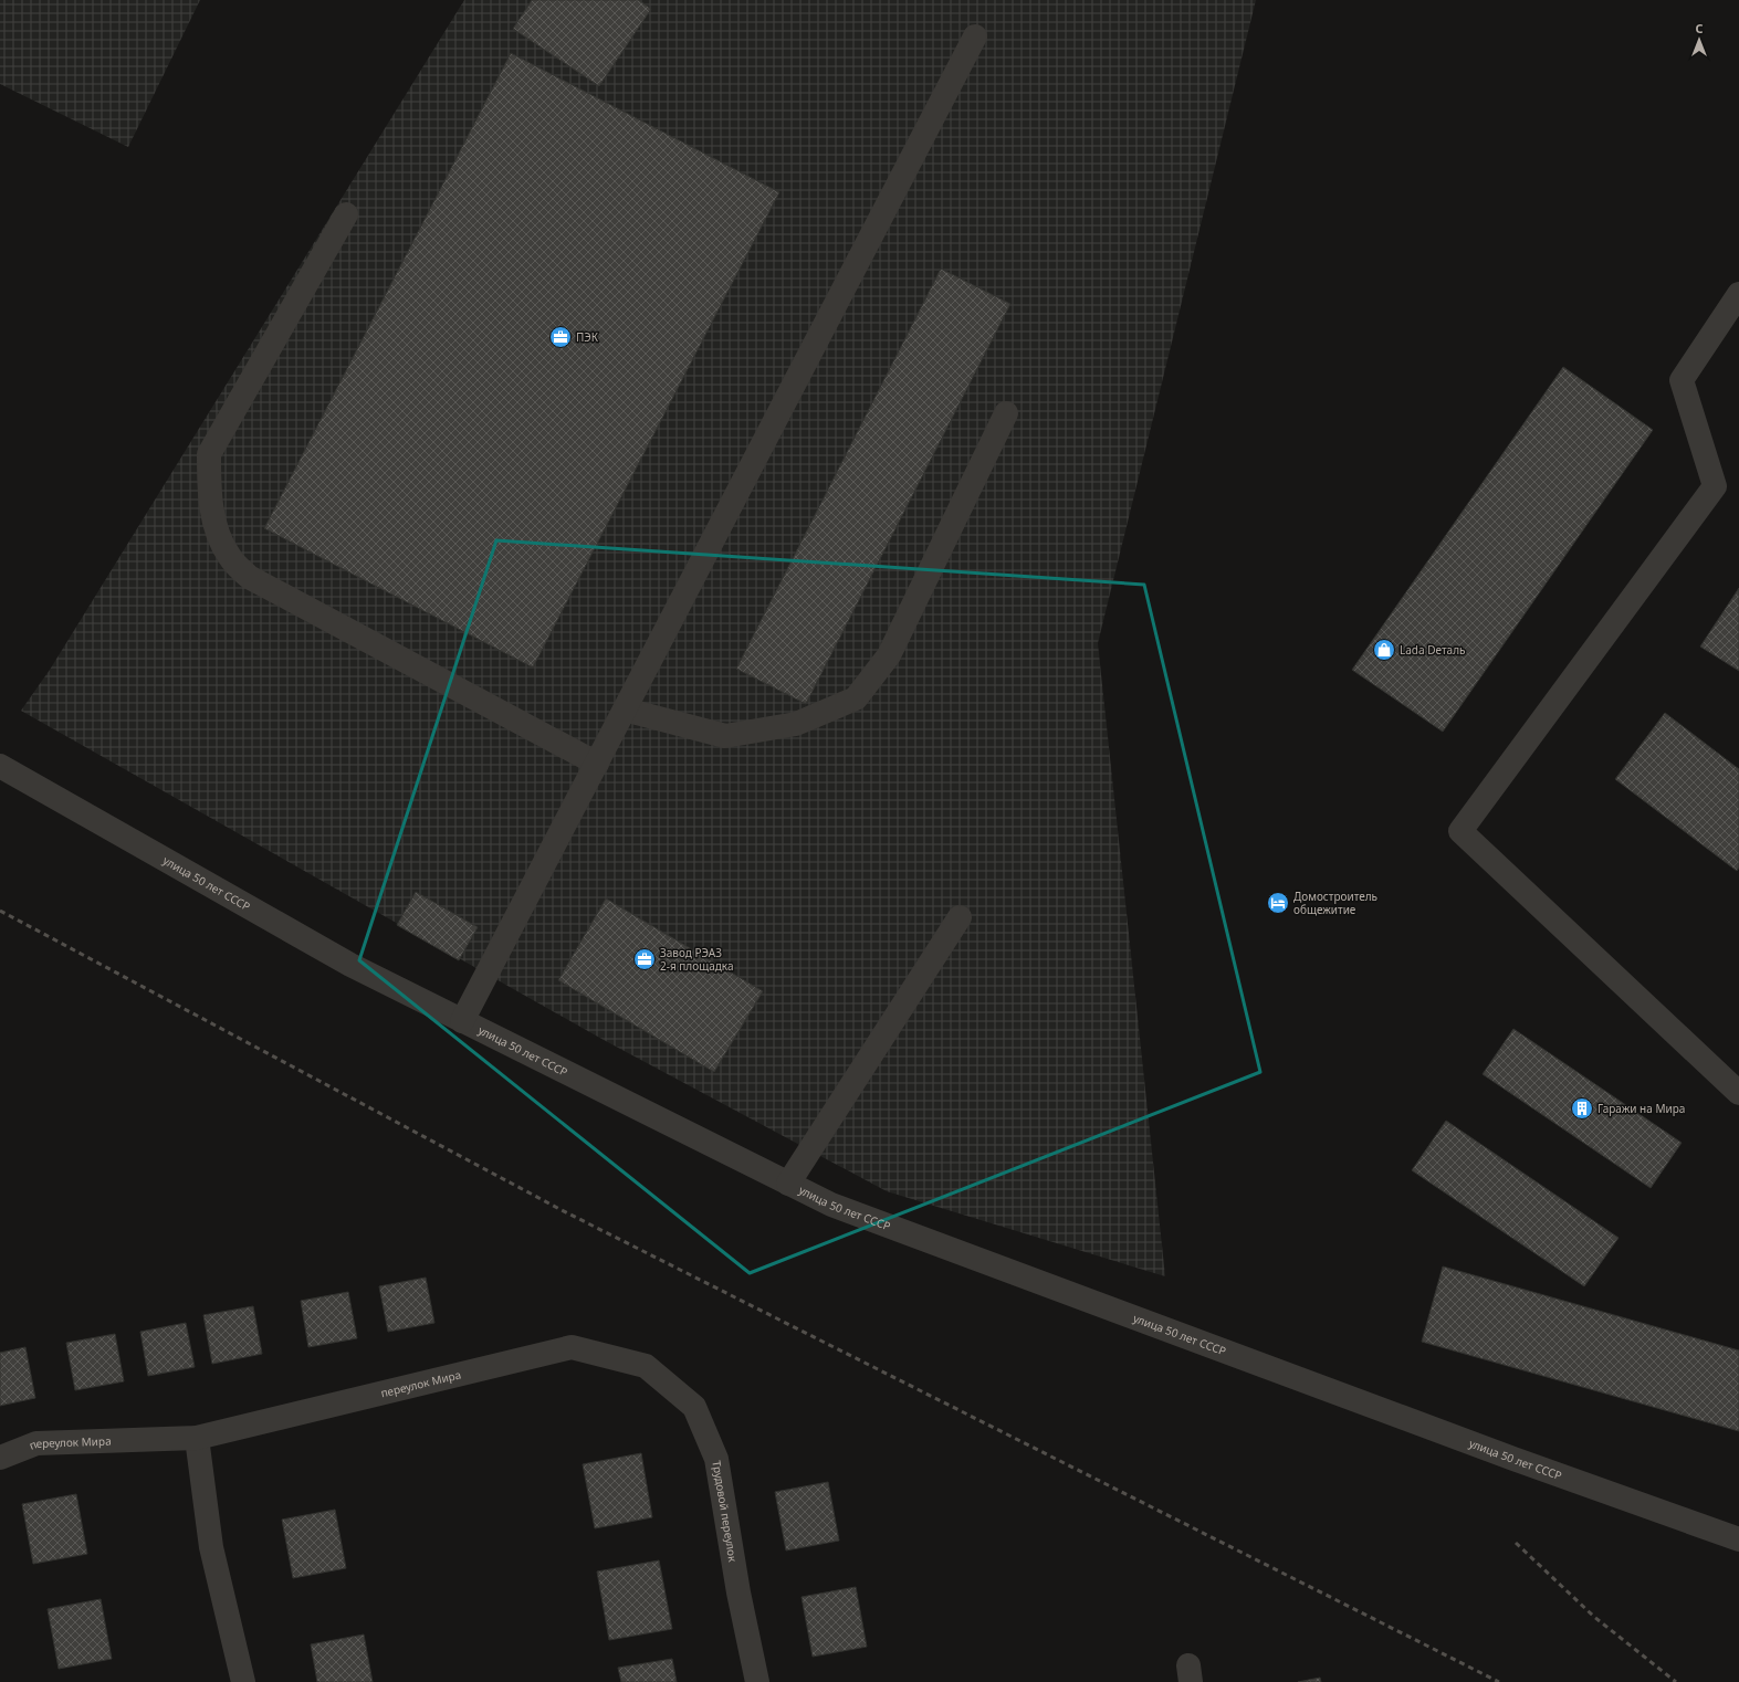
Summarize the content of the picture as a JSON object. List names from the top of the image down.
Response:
{
  "streets": {
    "street": ["улица 50 лет СССР", "переулок Мира", "Трудовой переулок"]
  },
  "crossings": [
    ["переулок Мира", "Трудовой переулок"]
  ],
  "places": {
    "office": ["ПЭК", "Завод РЭАЗ 2-я площадка"],
    "shop": ["Lada Dеталь"],
    "hotel": ["Домостроитель общежитие"],
    "building": ["Гаражи на Мира"]
  },
  "north": "top"
}
